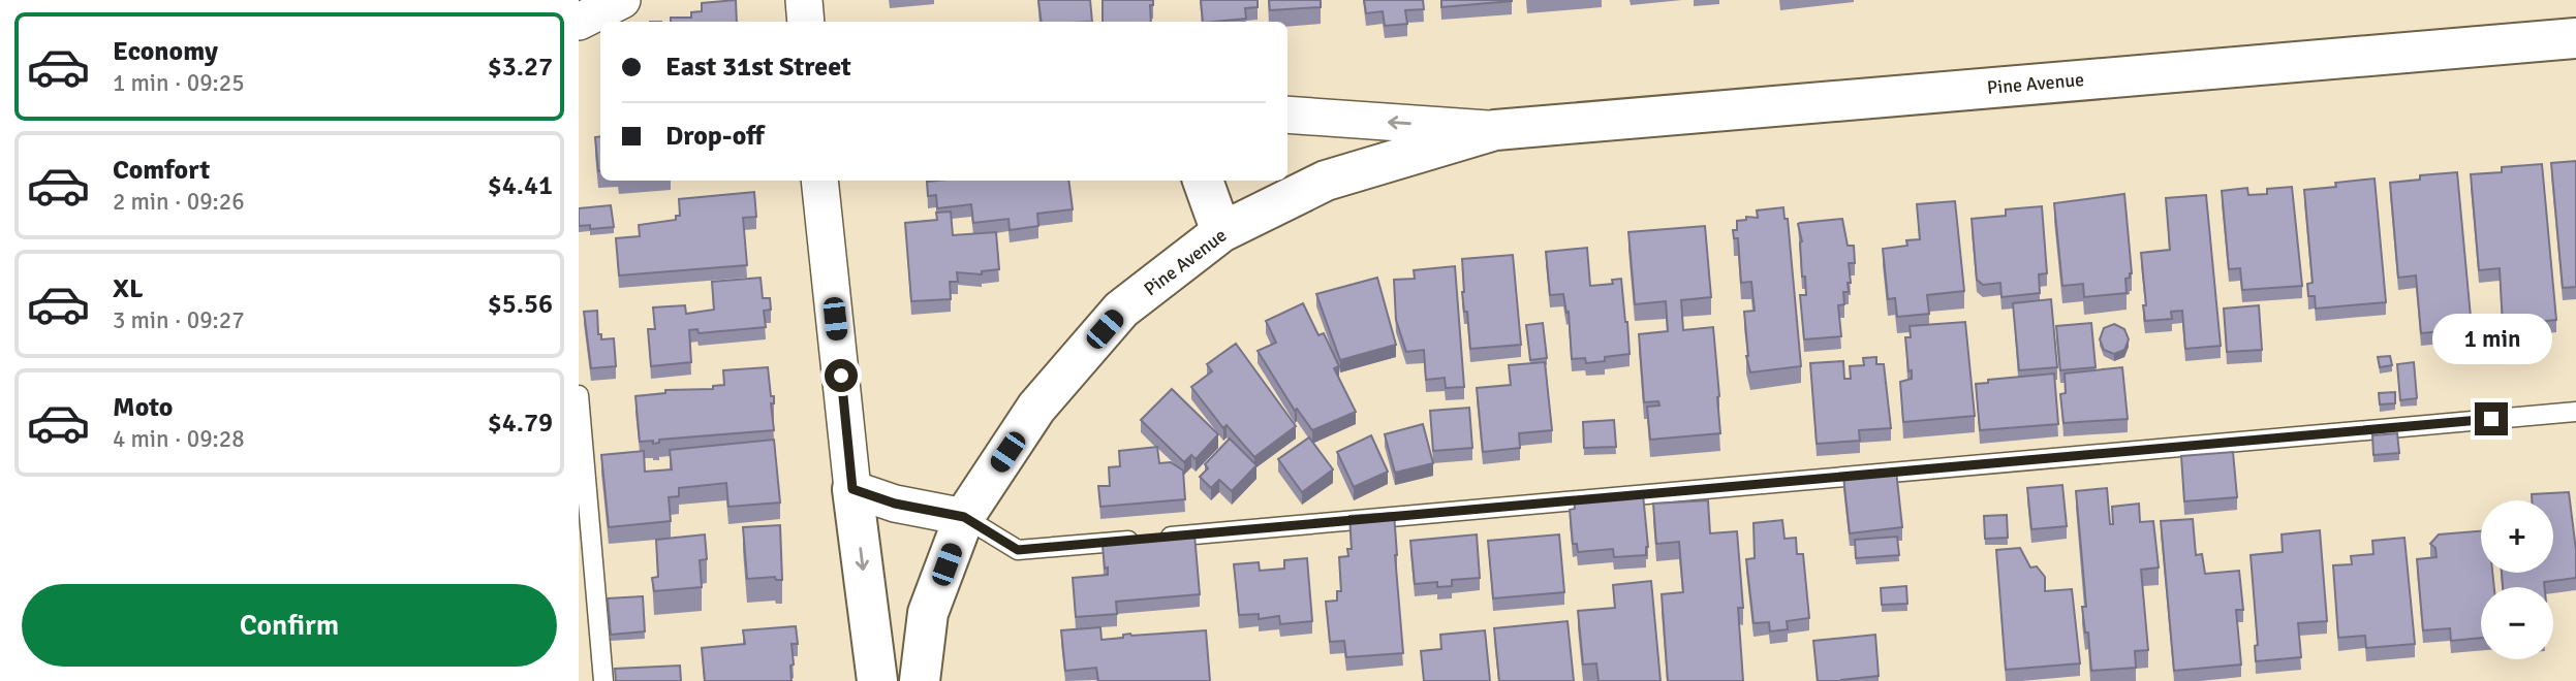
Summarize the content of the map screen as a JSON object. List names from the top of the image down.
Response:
{
  "streets": {
    "street": ["Pine Avenue"]
  },
  "page": {
    "list": [
      {
        "name": "Economy",
        "note": "1 min · 09:25",
        "value": "$3.27"
      },
      {
        "name": "Comfort",
        "note": "2 min · 09:26",
        "value": "$4.41"
      },
      {
        "name": "XL",
        "note": "3 min · 09:27",
        "value": "$5.56"
      },
      {
        "name": "Moto",
        "note": "4 min · 09:28",
        "value": "$4.79"
      }
    ],
    "banner": ["East 31st Street", "Drop-off"],
    "bubble": "1 min",
    "map_buttons": ["+", "−"],
    "buttons": "Confirm"
  }
}
